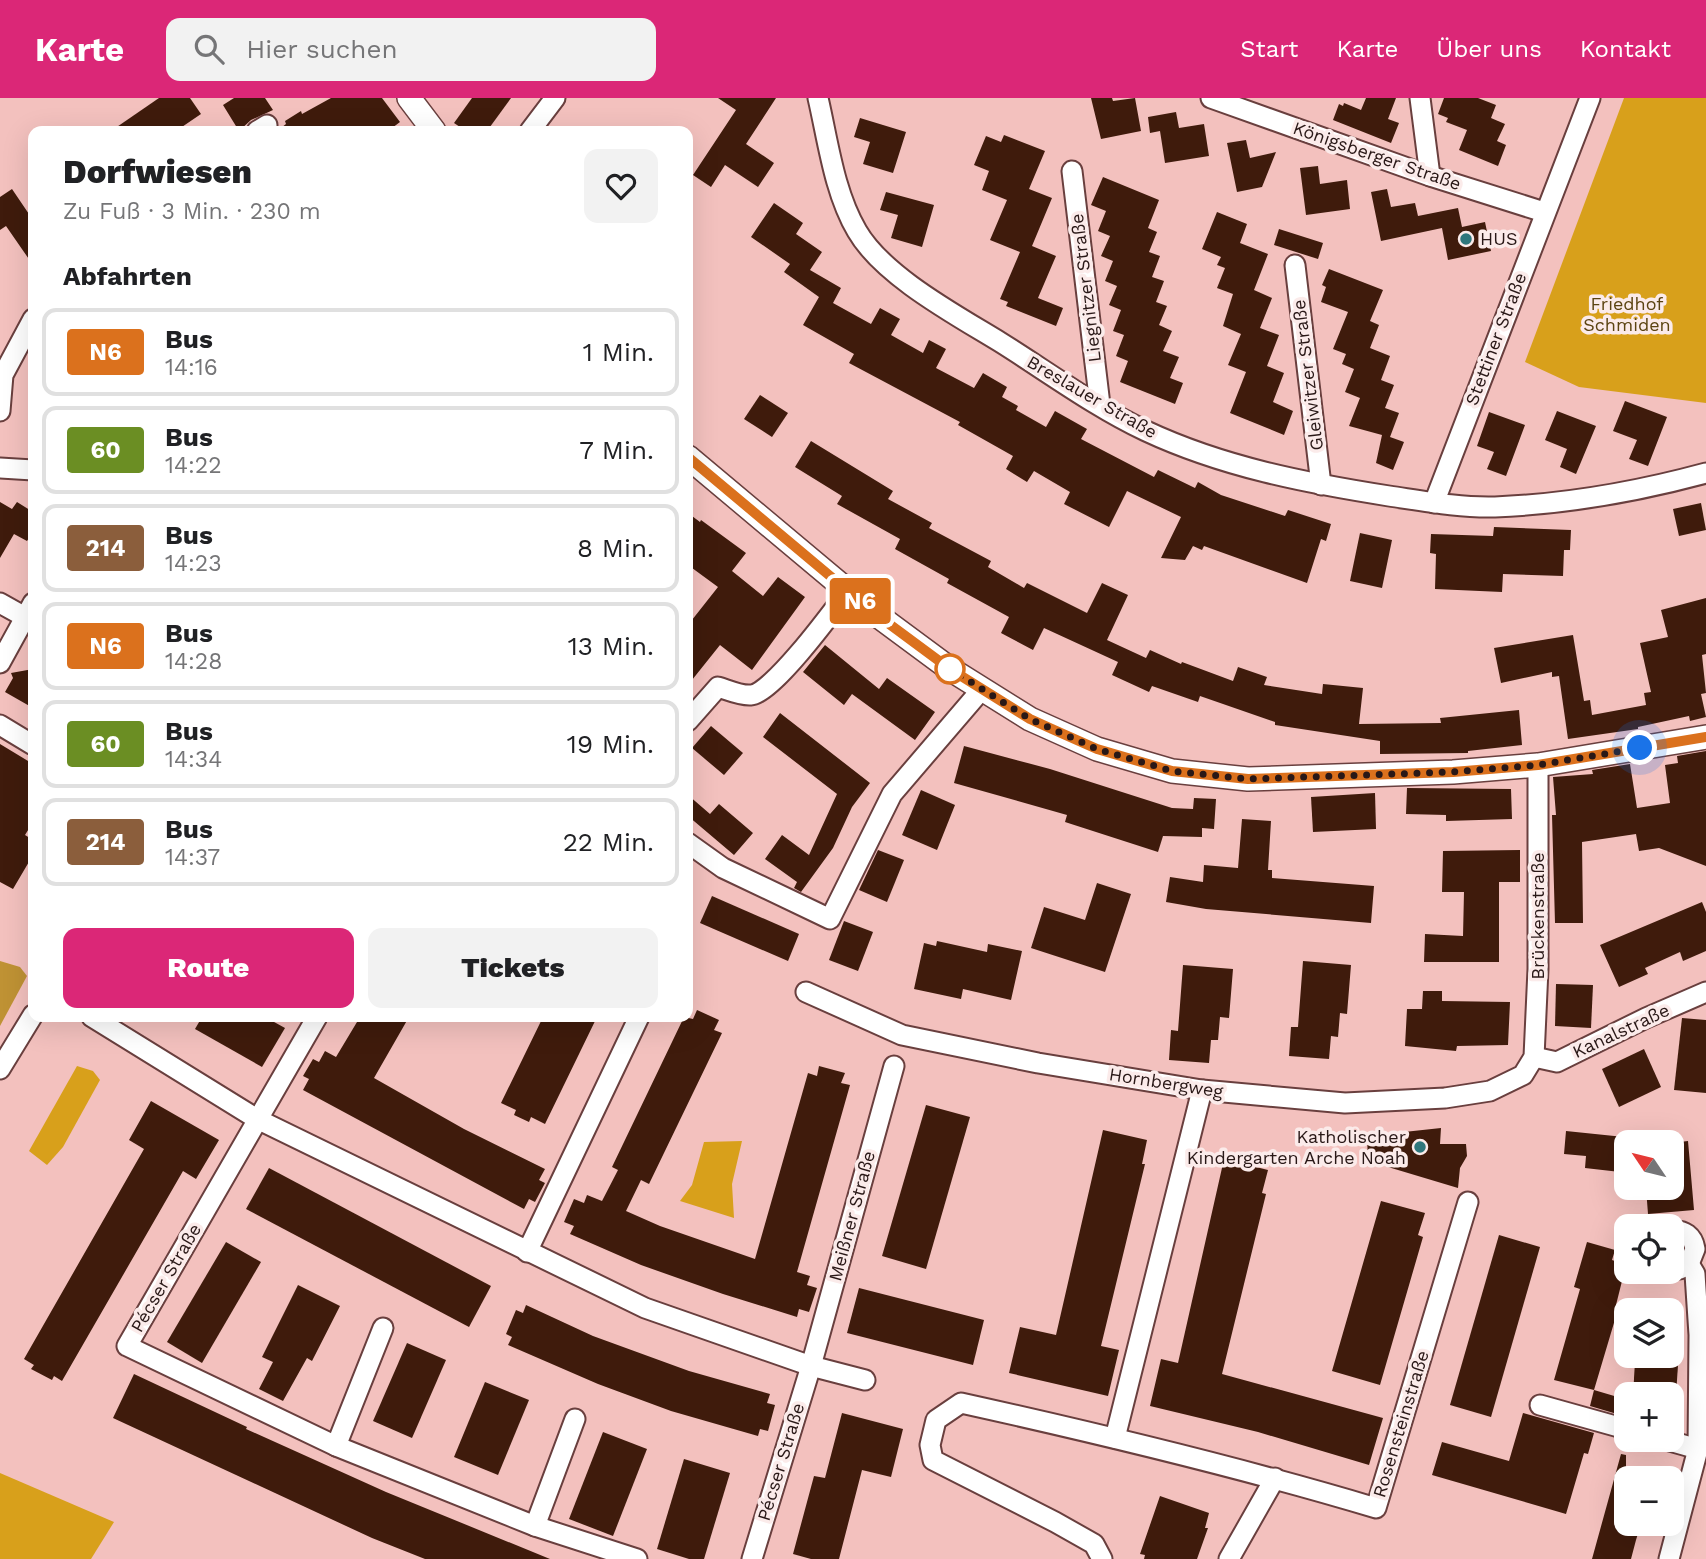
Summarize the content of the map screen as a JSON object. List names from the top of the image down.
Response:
{
  "streets": {
    "street": [
      "Königsberger Straße",
      "Liegnitzer Straße",
      "Stettiner Straße",
      "Gleiwitzer Straße",
      "Breslauer Straße",
      "Brückenstraße",
      "Kanalstraße",
      "Hornbergweg",
      "Meißner Straße",
      "Pécser Straße",
      "Rosensteinstraße"
    ]
  },
  "crossings": [
    ["Königsberger Straße", "Stettiner Straße"],
    ["Liegnitzer Straße", "Breslauer Straße"],
    ["Stettiner Straße", "Breslauer Straße"],
    ["Gleiwitzer Straße", "Breslauer Straße"],
    ["Brückenstraße", "Kanalstraße"],
    ["Brückenstraße", "Hornbergweg"],
    ["Kanalstraße", "Hornbergweg"],
    ["Meißner Straße", "Pécser Straße"]
  ],
  "parks": ["Friedhof Schmiden"],
  "places": ["HUS", "Katholischer Kindergarten Arche Noah"],
  "lines": ["bus line N6"],
  "north": "top left",
  "page": {
    "header": "Karte",
    "search": "Hier suchen",
    "nav": [
      "Start",
      "Karte",
      "Über uns",
      "Kontakt"
    ],
    "on_map": "N6",
    "heading": [
      ["Dorfwiesen", "Zu Fuß · 3 Min. · 230 m"],
      "Abfahrten"
    ],
    "list": [
      {
        "mark": "N6",
        "name": "Bus",
        "note": "14:16",
        "value": "1 Min."
      },
      {
        "mark": "60",
        "name": "Bus",
        "note": "14:22",
        "value": "7 Min."
      },
      {
        "mark": "214",
        "name": "Bus",
        "note": "14:23",
        "value": "8 Min."
      },
      {
        "mark": "N6",
        "name": "Bus",
        "note": "14:28",
        "value": "13 Min."
      },
      {
        "mark": "60",
        "name": "Bus",
        "note": "14:34",
        "value": "19 Min."
      },
      {
        "mark": "214",
        "name": "Bus",
        "note": "14:37",
        "value": "22 Min."
      }
    ],
    "buttons": ["Route", "Tickets"],
    "map_buttons": ["+", "−"]
  }
}
